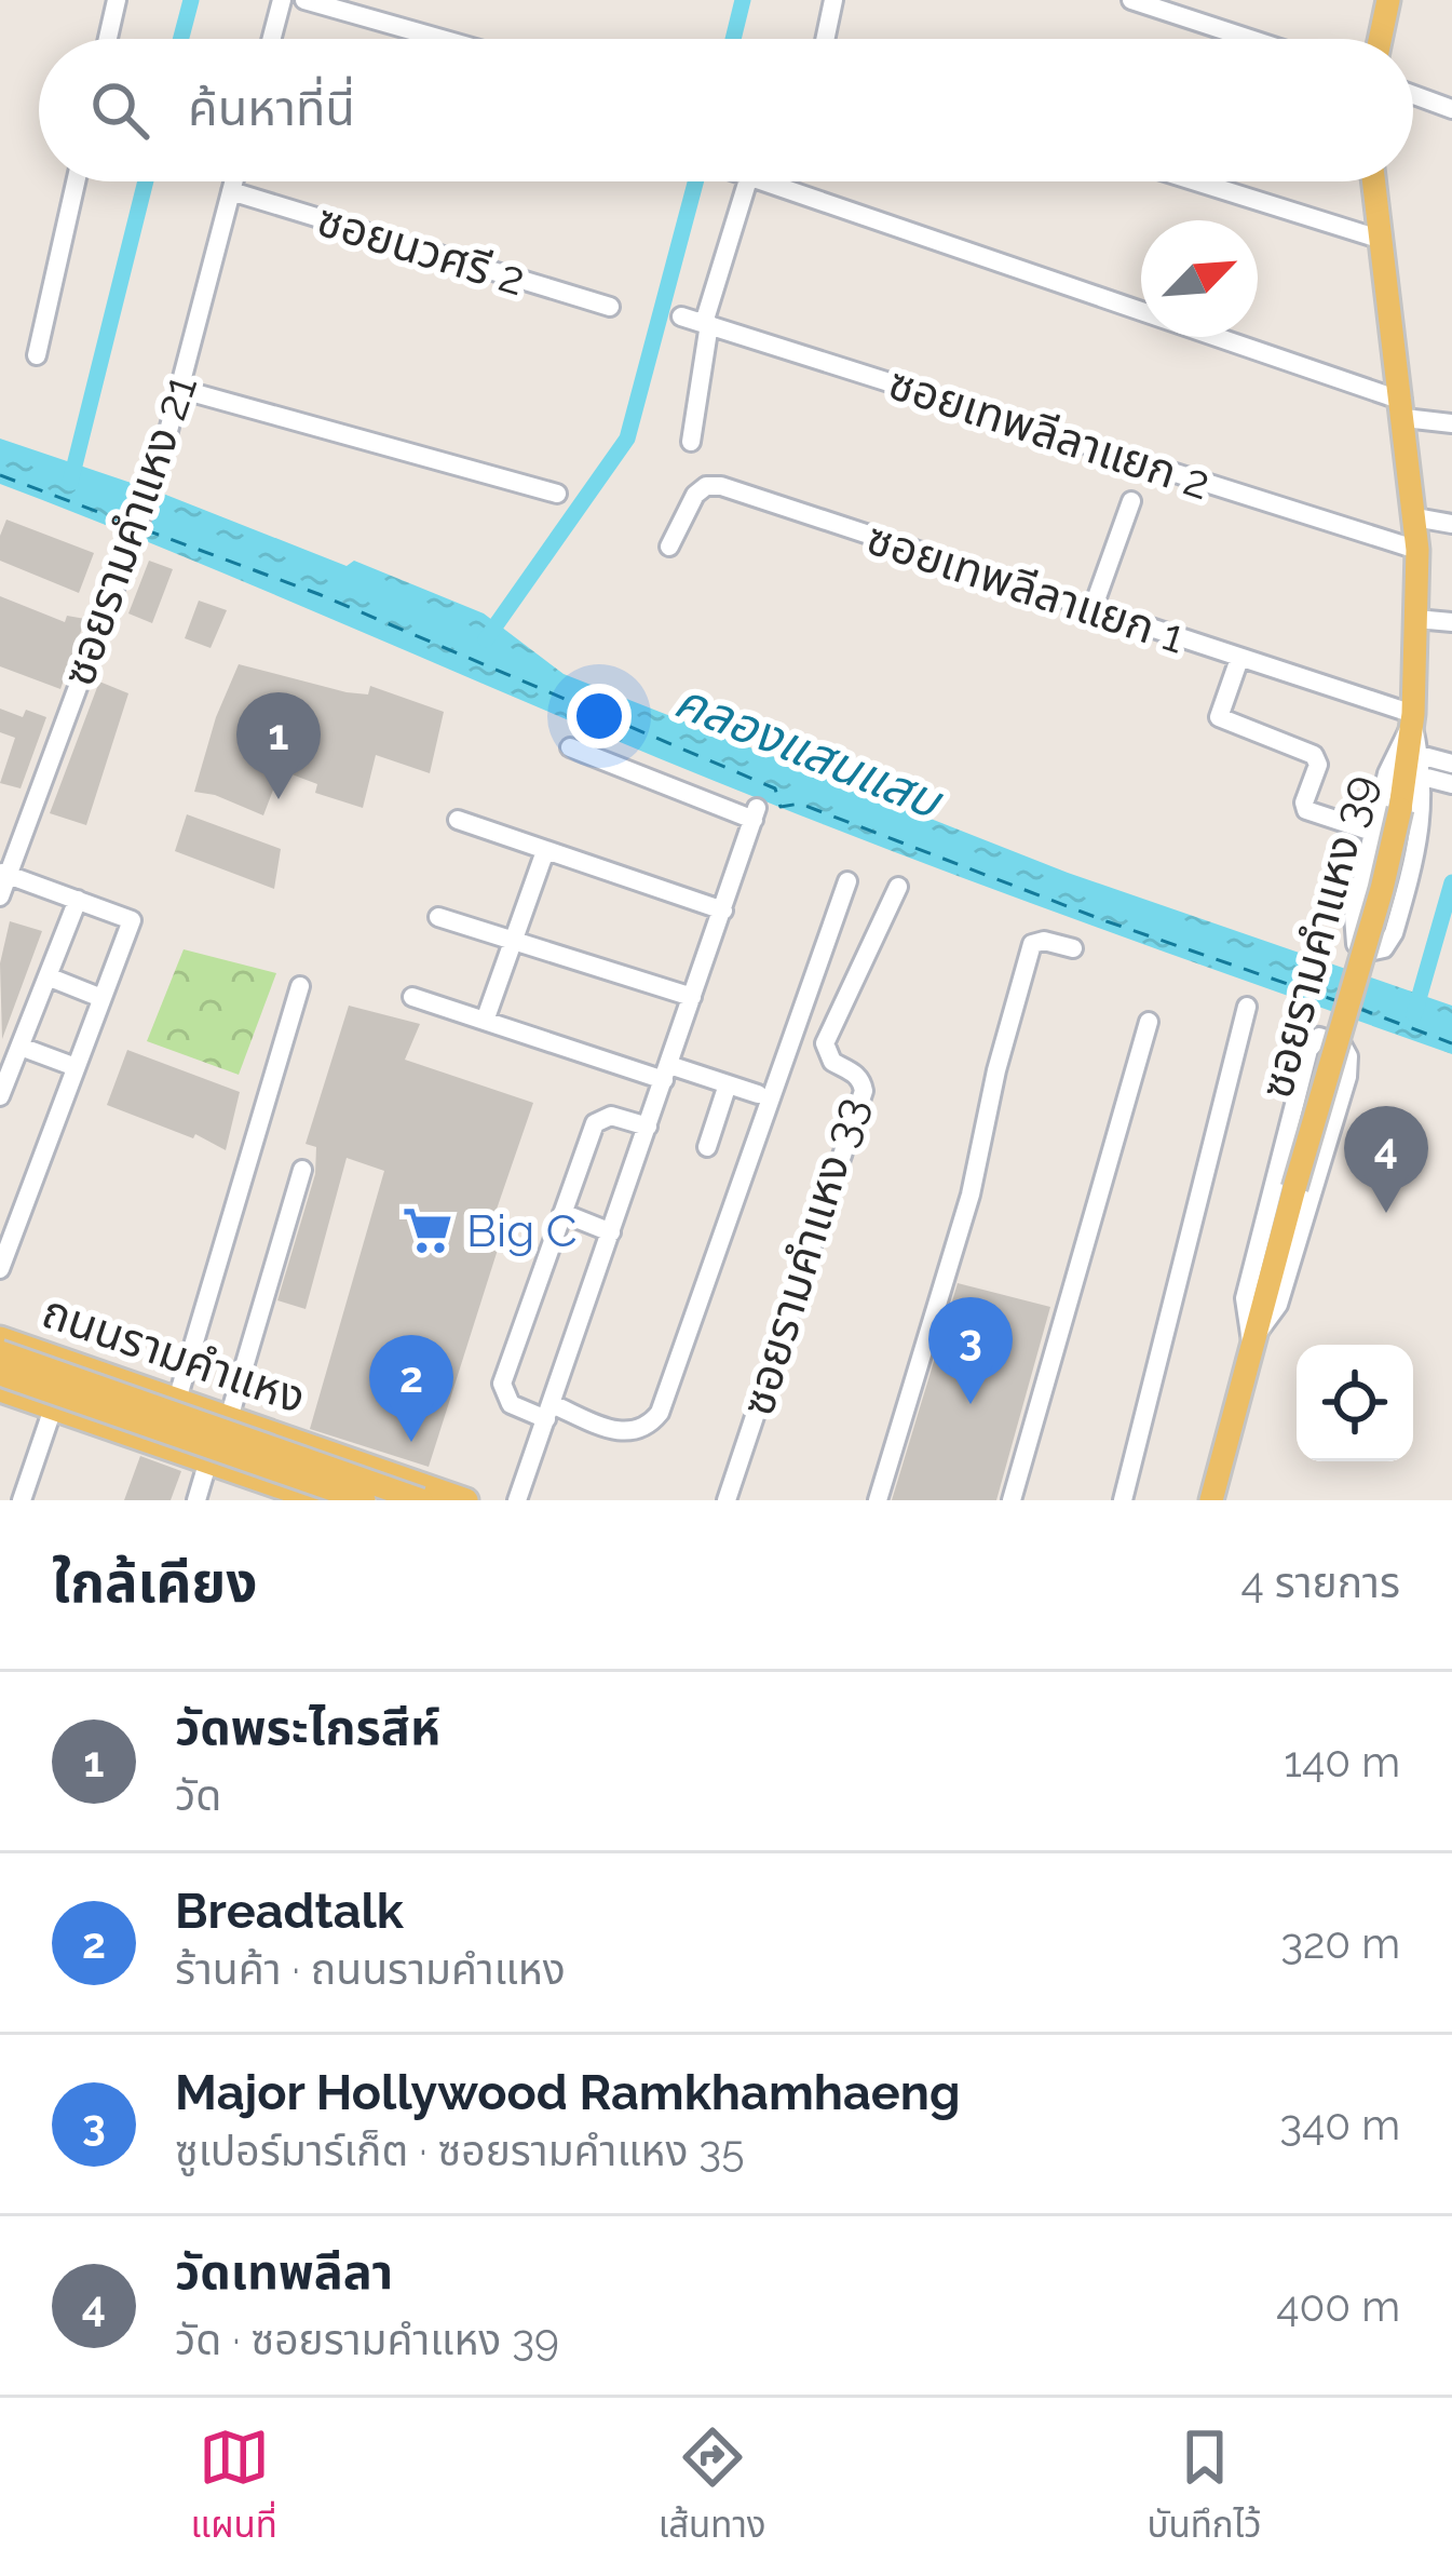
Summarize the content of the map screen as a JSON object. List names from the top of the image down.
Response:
{
  "streets": {
    "main road": ["ซอยรามคำแหง 39", "ถนนรามคำแหง"],
    "street": [
      "ซอยนวศรี 2",
      "ซอยเทพลีลาแยก 2",
      "ซอยรามคำแหง 21",
      "ซอยเทพลีลาแยก 1",
      "ซอยรามคำแหง 33"
    ]
  },
  "crossings": [
    ["ซอยนวศรี 2", "ซอยรามคำแหง 21"],
    ["ซอยเทพลีลาแยก 2", "ซอยรามคำแหง 39"],
    ["ซอยเทพลีลาแยก 1", "ซอยรามคำแหง 39"]
  ],
  "water": ["คลองแสนแสบ"],
  "places": {
    "supermarket": ["Big C"]
  },
  "north": "top right",
  "page": {
    "search": "ค้นหาที่นี่",
    "pins": [
      "1",
      "4",
      "3",
      "2"
    ],
    "heading": ["ใกล้เคียง", "4 รายการ"],
    "list": [
      {
        "mark": "1",
        "name": "วัดพระไกรสีห์",
        "note": "วัด",
        "value": "140 m"
      },
      {
        "mark": "2",
        "name": "Breadtalk",
        "note": "ร้านค้า · ถนนรามคำแหง",
        "value": "320 m"
      },
      {
        "mark": "3",
        "name": "Major Hollywood Ramkhamhaeng",
        "note": "ซูเปอร์มาร์เก็ต · ซอยรามคำแหง 35",
        "value": "340 m"
      },
      {
        "mark": "4",
        "name": "วัดเทพลีลา",
        "note": "วัด · ซอยรามคำแหง 39",
        "value": "400 m"
      }
    ],
    "nav": ["แผนที่", "เส้นทาง", "บันทึกไว้"]
  }
}
